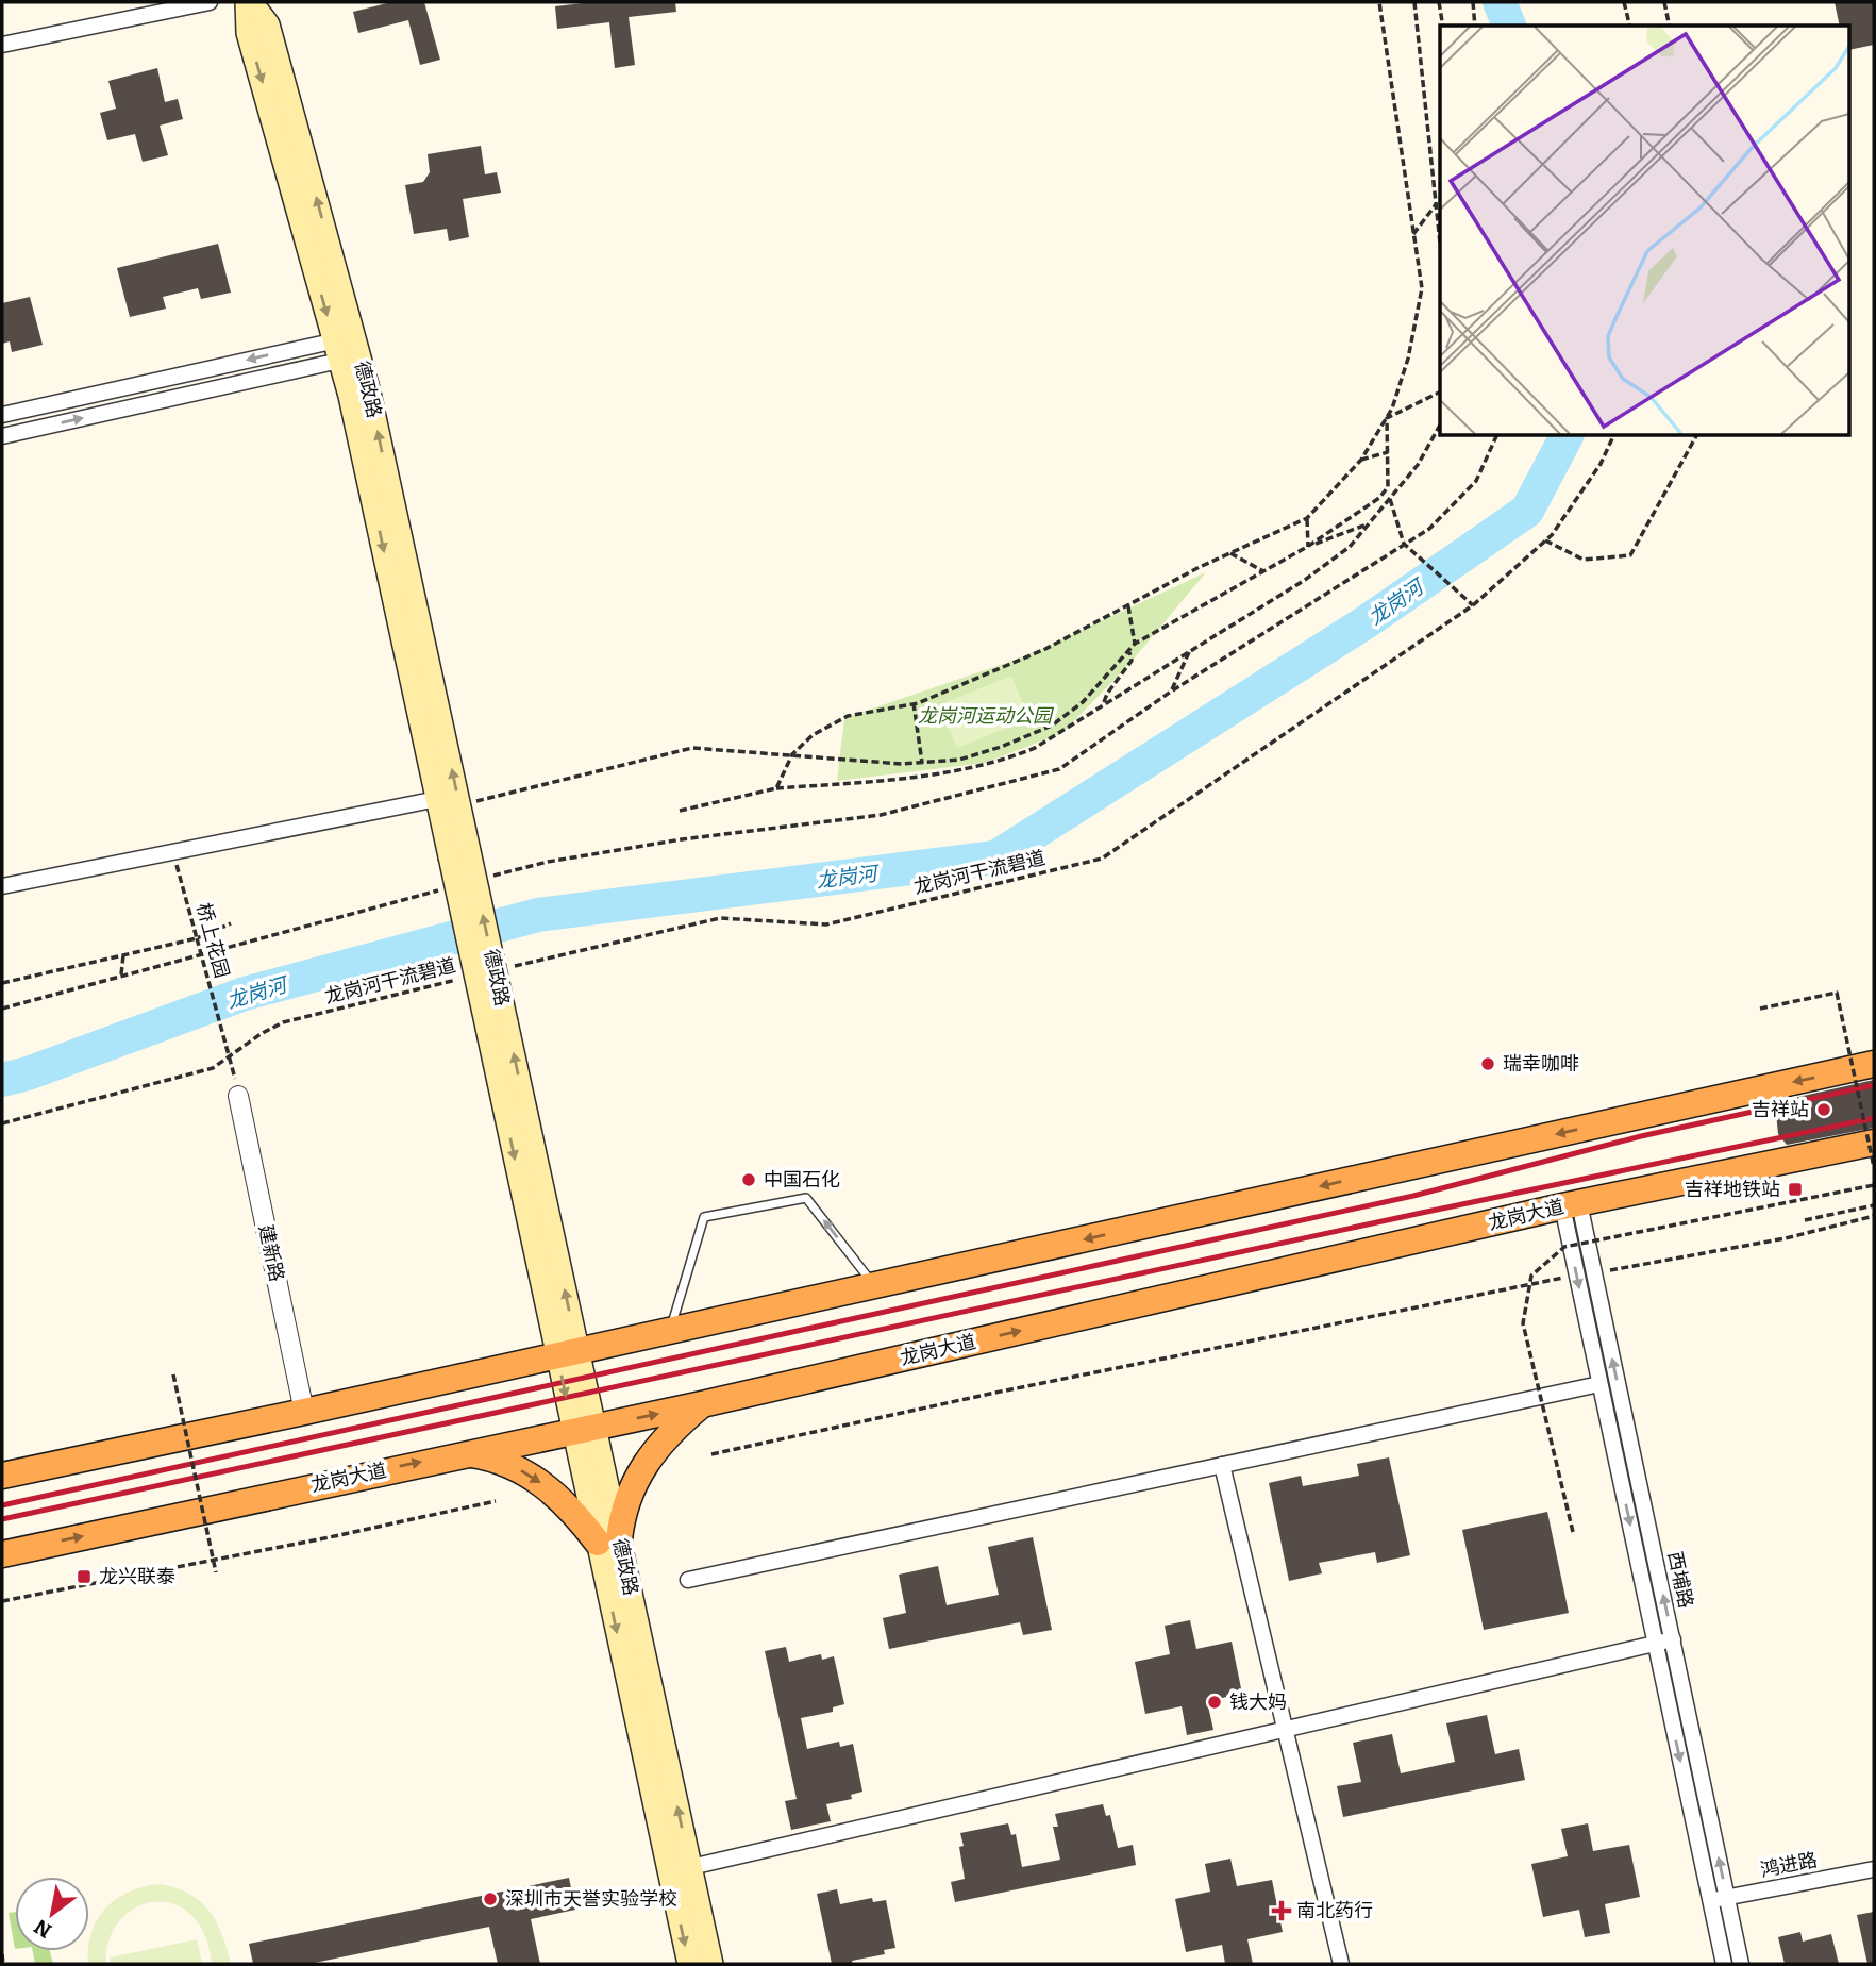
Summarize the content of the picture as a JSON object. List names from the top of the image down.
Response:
{
  "streets": {
    "highway": ["龙岗大道"],
    "main road": ["德政路"],
    "street": ["建新路", "西埔路", "鸿进路"],
    "path": ["龙岗河干流碧道", "桥上花园"]
  },
  "crossings": [
    ["德政路", "龙岗大道"],
    ["桥上花园", "建新路"],
    ["龙岗大道", "西埔路"],
    ["西埔路", "鸿进路"]
  ],
  "water": ["龙岗河"],
  "parks": ["龙岗河运动公园"],
  "places": {
    "other": [
      "瑞幸咖啡",
      "吉祥站",
      "中国石化",
      "钱大妈",
      "深圳市天誉实验学校"
    ],
    "transit": ["吉祥地铁站", "龙兴联泰"],
    "health": ["南北药行"]
  },
  "north": "bottom left"
}
